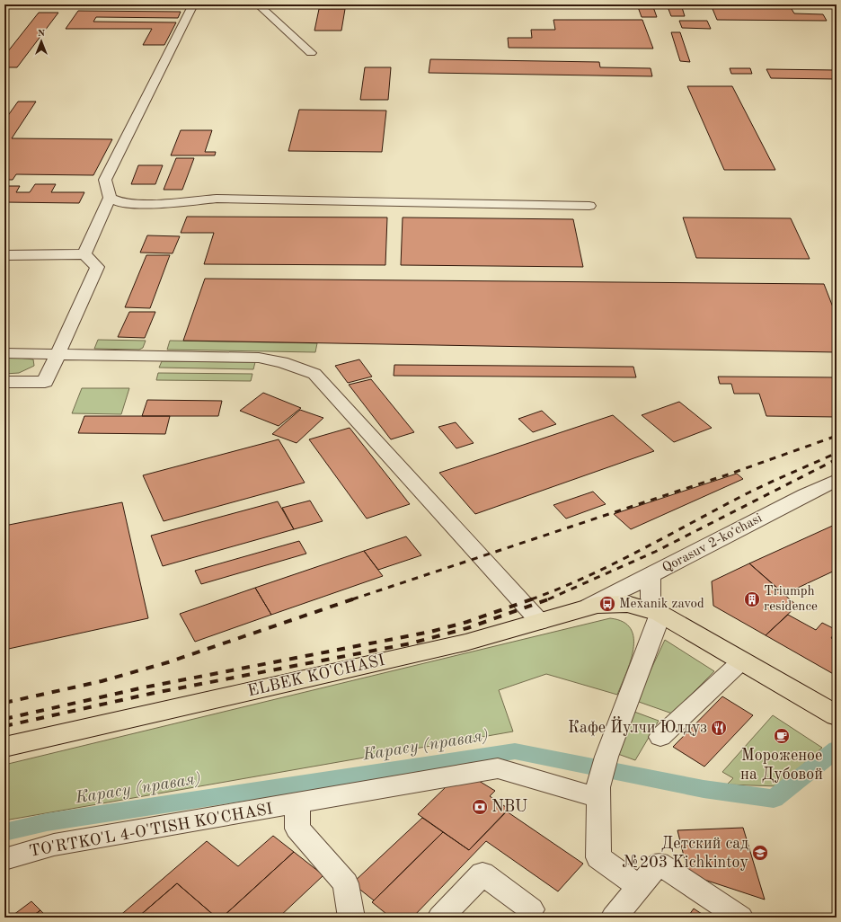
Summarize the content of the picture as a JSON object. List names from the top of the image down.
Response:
{
  "streets": {
    "main road": ["ELBEK KO'CHASI"],
    "street": ["Qorasuv 2-koʻchasi", "TO'RTKO'L 4-O'TISH KO'CHASI"]
  },
  "crossings": [
    ["Qorasuv 2-koʻchasi", "ELBEK KO'CHASI"]
  ],
  "water": ["Карасу (правая)"],
  "places": {
    "building": ["Triumph residence"],
    "bus stop": ["Mexanik zavod"],
    "restaurant": ["Кафе Йулчи Юлдуз"],
    "cafe": ["Мороженое на Дубовой"],
    "bank": ["NBU"],
    "school or university": ["Детский сад №203 Kichkintoy"]
  },
  "north": "top"
}
